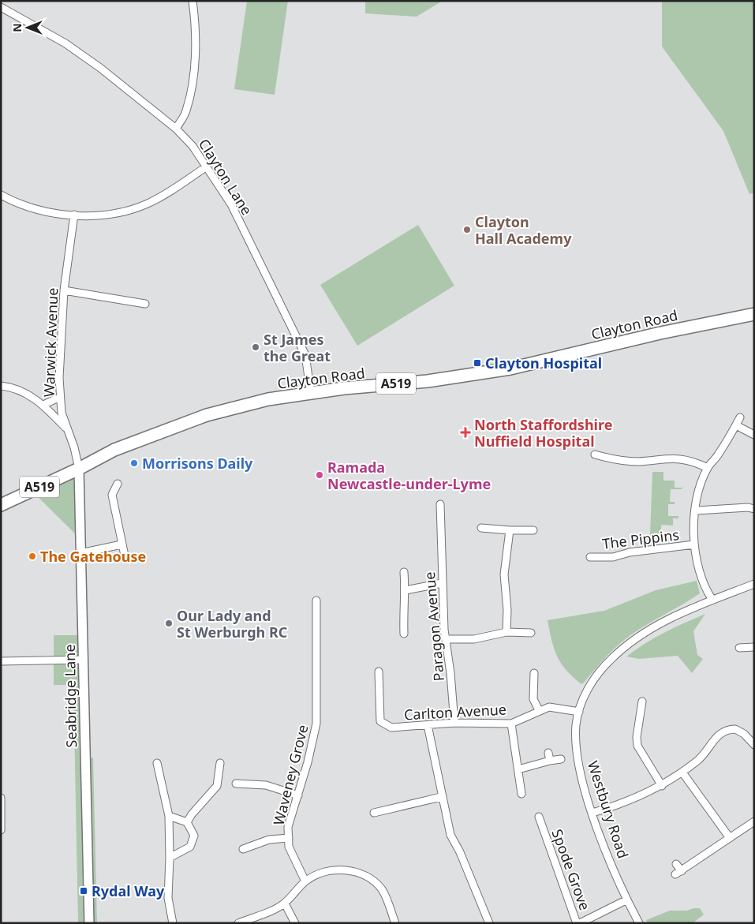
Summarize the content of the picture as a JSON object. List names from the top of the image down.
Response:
{
  "streets": {
    "main road": ["Clayton Road", "A519"],
    "street": [
      "Clayton Lane",
      "Warwick Avenue",
      "The Pippins",
      "Paragon Avenue",
      "Seabridge Lane",
      "Carlton Avenue",
      "Waveney Grove",
      "Westbury Road",
      "Spode Grove"
    ]
  },
  "crossings": [
    ["Clayton Lane", "Clayton Road"],
    ["Clayton Road", "Warwick Avenue"],
    ["Clayton Road", "Seabridge Lane"],
    ["Warwick Avenue", "Seabridge Lane"],
    ["Paragon Avenue", "Carlton Avenue"],
    ["Carlton Avenue", "Westbury Road"]
  ],
  "places": {
    "other": [
      "Clayton Hall Academy",
      "St James the Great",
      "Morrisons Daily",
      "Ramada Newcastle-under-Lyme",
      "The Gatehouse",
      "Our Lady and St Werburgh RC"
    ],
    "transit": ["Clayton Hospital", "Rydal Way"],
    "health": ["North Staffordshire Nuffield Hospital"]
  },
  "north": "left"
}
